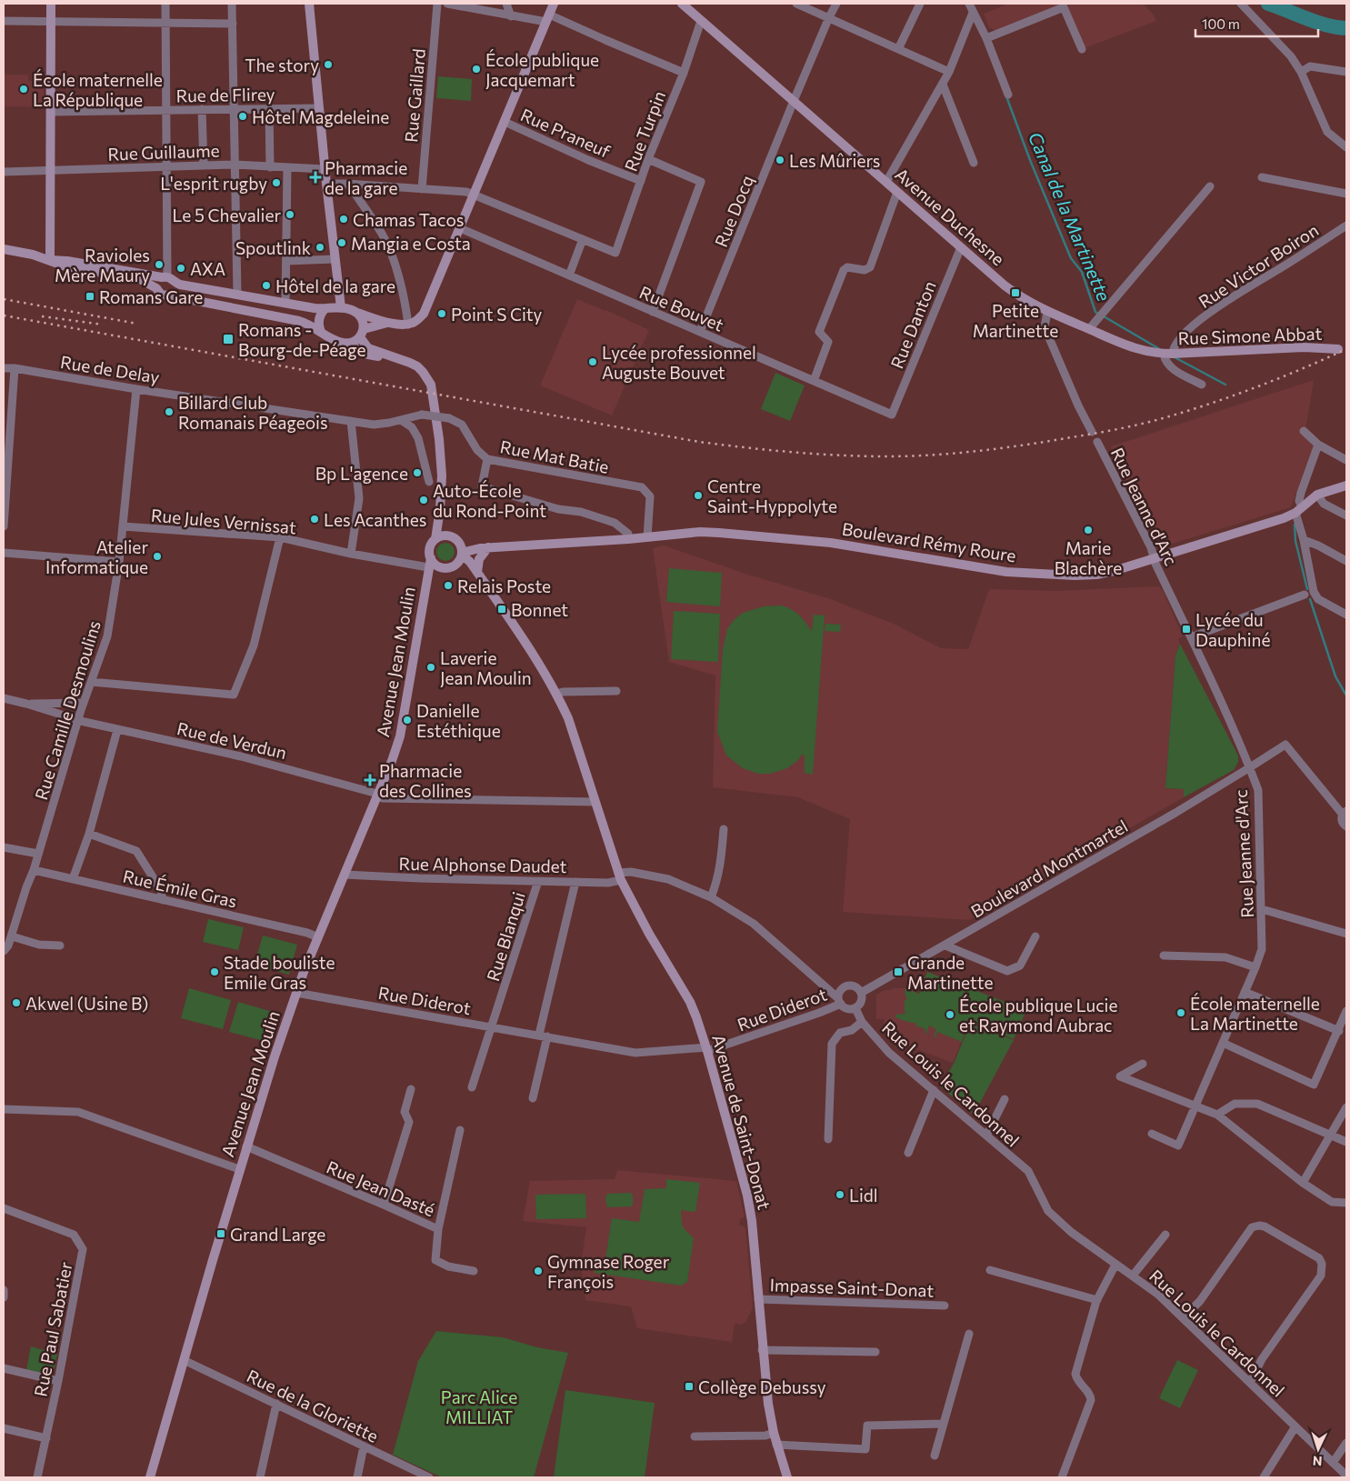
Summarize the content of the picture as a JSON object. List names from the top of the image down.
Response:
{
  "streets": {
    "main road": [
      "Avenue Duchesne",
      "Rue Simone Abbat",
      "Boulevard Rémy Roure",
      "Avenue Jean Moulin",
      "Avenue de Saint-Donat"
    ],
    "street": [
      "Rue de Flirey",
      "Rue Gaillard",
      "Rue Turpin",
      "Rue Praneuf",
      "Rue Guillaume",
      "Rue Docq",
      "Rue Victor Boiron",
      "Rue Bouvet",
      "Rue Danton",
      "Rue de Delay",
      "Rue Mat Batie",
      "Rue Jeanne d'Arc",
      "Rue Jules Vernissat",
      "Rue Camille Desmoulins",
      "Rue de Verdun",
      "Rue Alphonse Daudet",
      "Boulevard Montmartel",
      "Rue Émile Gras",
      "Rue Blanqui",
      "Rue Diderot",
      "Rue Louis le Cardonnel",
      "Rue Jean Dasté",
      "Impasse Saint-Donat",
      "Rue Paul Sabatier",
      "Rue de la Gloriette"
    ]
  },
  "crossings": [
    ["Rue Turpin", "Rue Praneuf"],
    ["Rue Turpin", "Avenue Duchesne"],
    ["Rue Docq", "Avenue Duchesne"],
    ["Rue Docq", "Rue Bouvet"],
    ["Avenue Duchesne", "Rue Victor Boiron"],
    ["Avenue Duchesne", "Rue Danton"],
    ["Avenue Duchesne", "Rue Simone Abbat"],
    ["Rue Victor Boiron", "Rue Simone Abbat"],
    ["Rue Bouvet", "Rue Danton"],
    ["Rue de Delay", "Rue Mat Batie"],
    ["Rue de Delay", "Rue Camille Desmoulins"],
    ["Rue Mat Batie", "Boulevard Rémy Roure"],
    ["Rue Jeanne d'Arc", "Boulevard Rémy Roure"],
    ["Rue Jeanne d'Arc", "Boulevard Montmartel"],
    ["Rue Jules Vernissat", "Boulevard Rémy Roure"],
    ["Rue Jules Vernissat", "Avenue Jean Moulin"],
    ["Rue Jules Vernissat", "Rue Camille Desmoulins"],
    ["Rue Jules Vernissat", "Avenue de Saint-Donat"],
    ["Boulevard Rémy Roure", "Avenue Jean Moulin"],
    ["Boulevard Rémy Roure", "Avenue de Saint-Donat"],
    ["Avenue Jean Moulin", "Rue de Verdun"],
    ["Avenue Jean Moulin", "Rue Alphonse Daudet"],
    ["Avenue Jean Moulin", "Rue Émile Gras"],
    ["Avenue Jean Moulin", "Rue Diderot"],
    ["Avenue Jean Moulin", "Avenue de Saint-Donat"],
    ["Avenue Jean Moulin", "Rue Jean Dasté"],
    ["Avenue Jean Moulin", "Rue de la Gloriette"],
    ["Rue Camille Desmoulins", "Rue de Verdun"],
    ["Rue Camille Desmoulins", "Rue Émile Gras"],
    ["Rue de Verdun", "Avenue de Saint-Donat"],
    ["Rue Alphonse Daudet", "Rue Blanqui"],
    ["Rue Alphonse Daudet", "Avenue de Saint-Donat"],
    ["Boulevard Montmartel", "Rue Diderot"],
    ["Boulevard Montmartel", "Rue Louis le Cardonnel"],
    ["Rue Blanqui", "Rue Diderot"],
    ["Rue Diderot", "Rue Louis le Cardonnel"],
    ["Rue Diderot", "Avenue de Saint-Donat"],
    ["Avenue de Saint-Donat", "Impasse Saint-Donat"]
  ],
  "water": ["Canal de la Martinette"],
  "parks": ["Parc Alice MILLIAT"],
  "places": {
    "other": [
      "The story",
      "École publique Jacquemart",
      "École maternelle La République",
      "Hôtel Magdeleine",
      "Les Mûriers",
      "L'esprit rugby",
      "Le 5 Chevalier",
      "Chamas Tacos",
      "Mangia e Costa",
      "Spoutlink",
      "Ravioles Mère Maury",
      "AXA",
      "Hôtel de la gare",
      "Point S City",
      "Lycée professionnel Auguste Bouvet",
      "Billard Club Romanais Péageois",
      "Bp L'agence",
      "Centre Saint-Hyppolyte",
      "Auto-École du Rond-Point",
      "Les Acanthes",
      "Marie Blachère",
      "Atelier Informatique",
      "Relais Poste",
      "Laverie Jean Moulin",
      "Danielle Estéthique",
      "Stade bouliste Emile Gras",
      "Akwel (Usine B)",
      "École maternelle La Martinette",
      "École publique Lucie et Raymond Aubrac",
      "Lidl",
      "Gymnase Roger François"
    ],
    "health": ["Pharmacie de la gare", "Pharmacie des Collines"],
    "transit": [
      "Petite Martinette",
      "Romans Gare",
      "Romans - Bourg-de-Péage",
      "Bonnet",
      "Lycée du Dauphiné",
      "Grande Martinette",
      "Grand Large",
      "Collège Debussy"
    ]
  },
  "scale_bar": "100 m",
  "north": "bottom"
}
